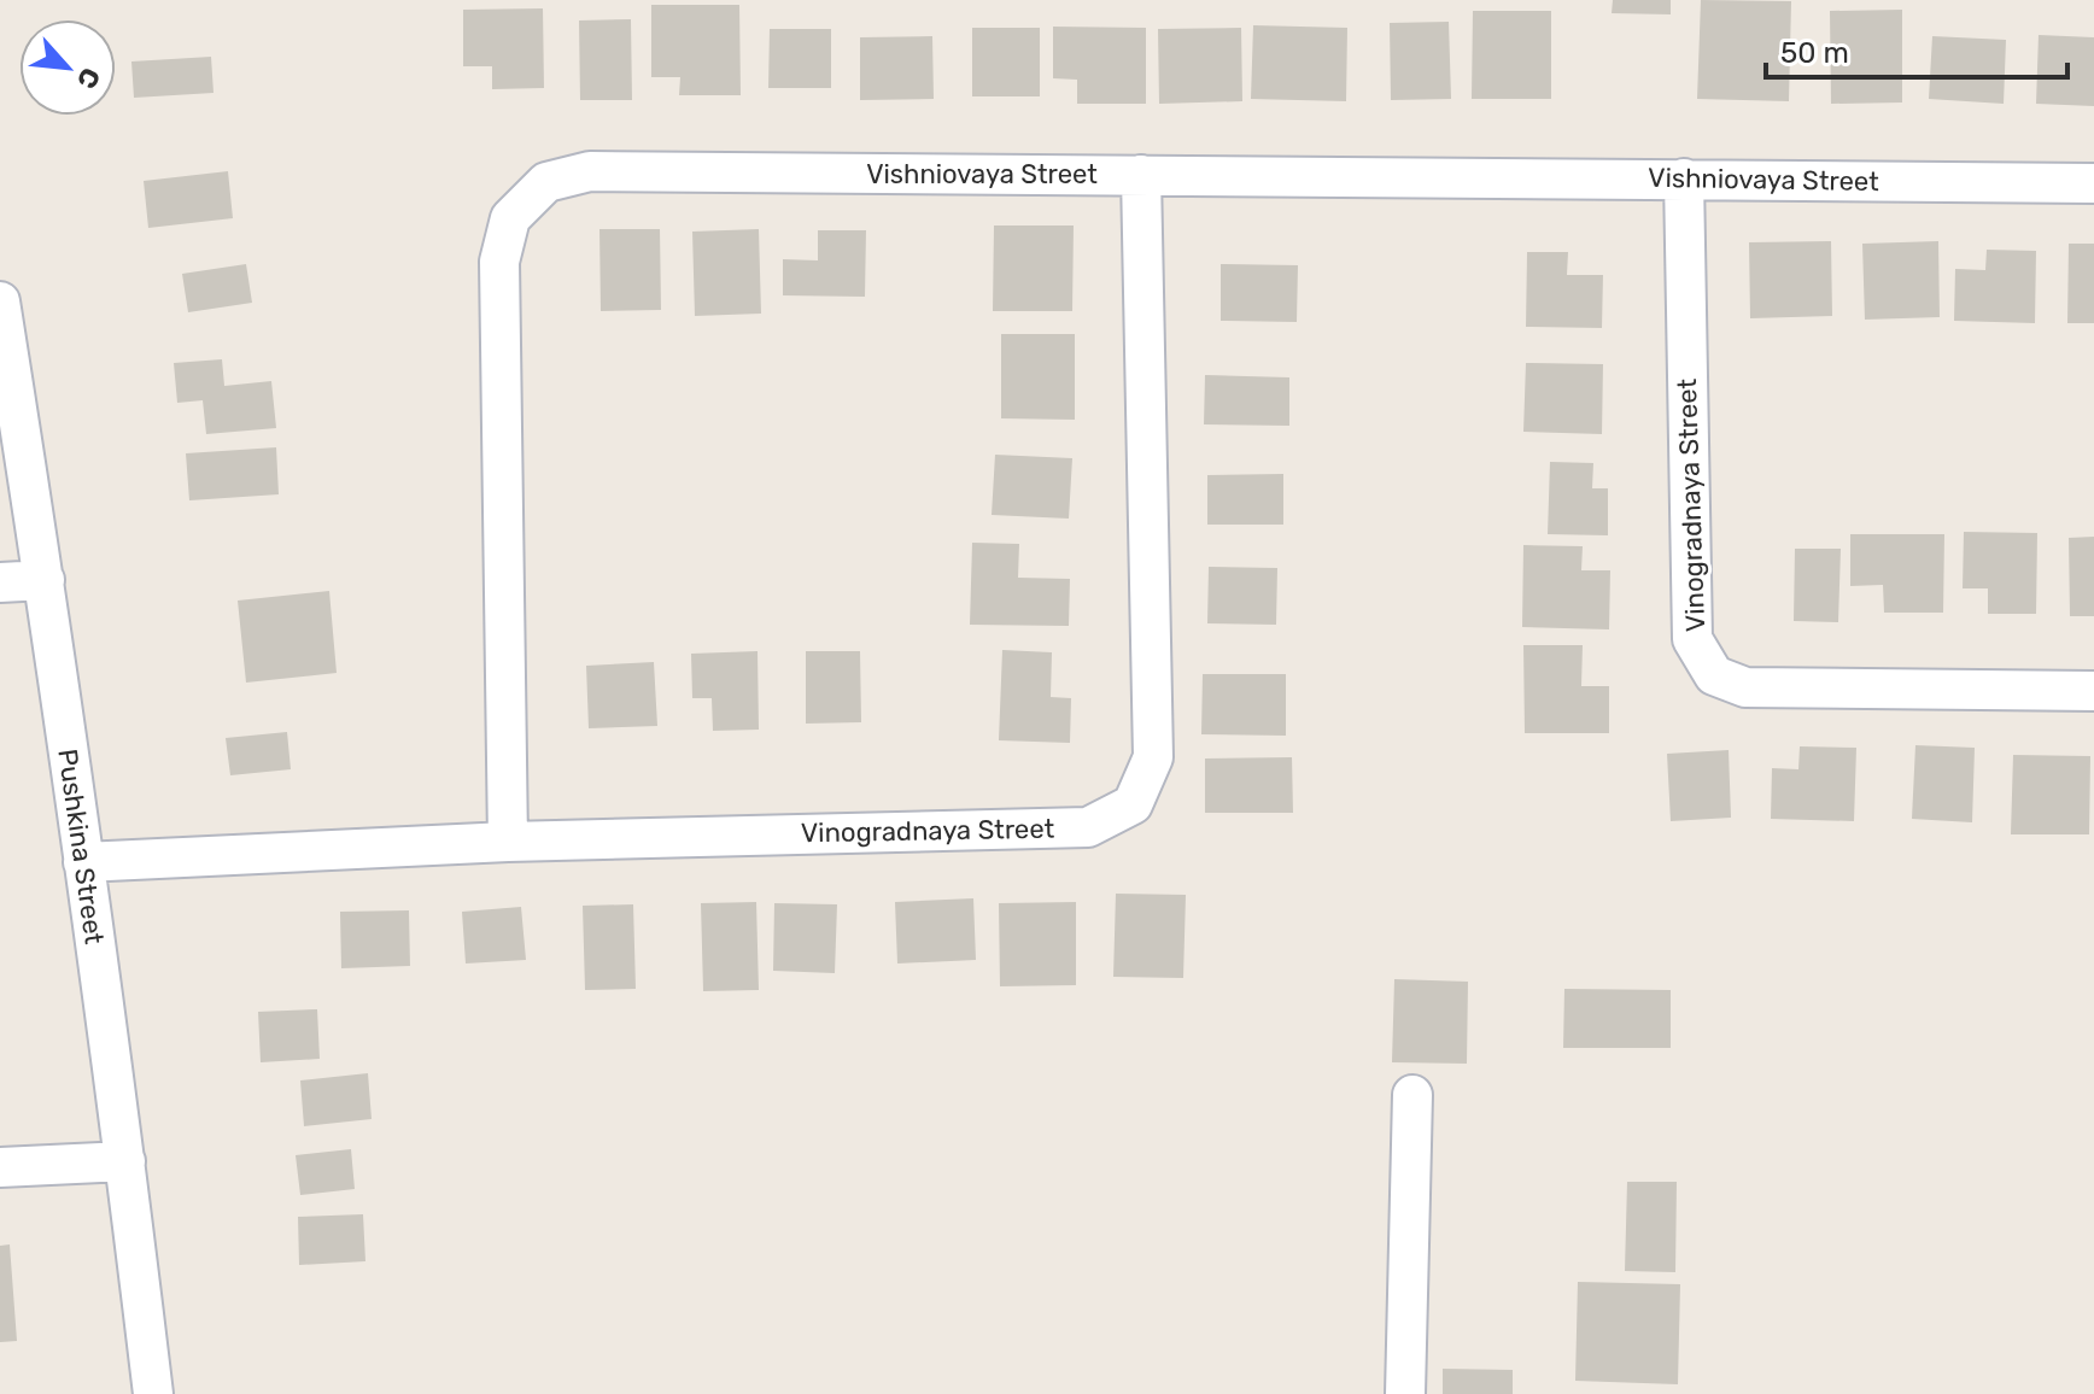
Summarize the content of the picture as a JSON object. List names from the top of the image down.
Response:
{
  "streets": {
    "street": ["Vishniovaya Street", "Vinogradnaya Street", "Pushkina Street"]
  },
  "crossings": [
    ["Vishniovaya Street", "Vinogradnaya Street"],
    ["Vinogradnaya Street", "Pushkina Street"]
  ],
  "scale_bar": "50 m",
  "north": "bottom right"
}
